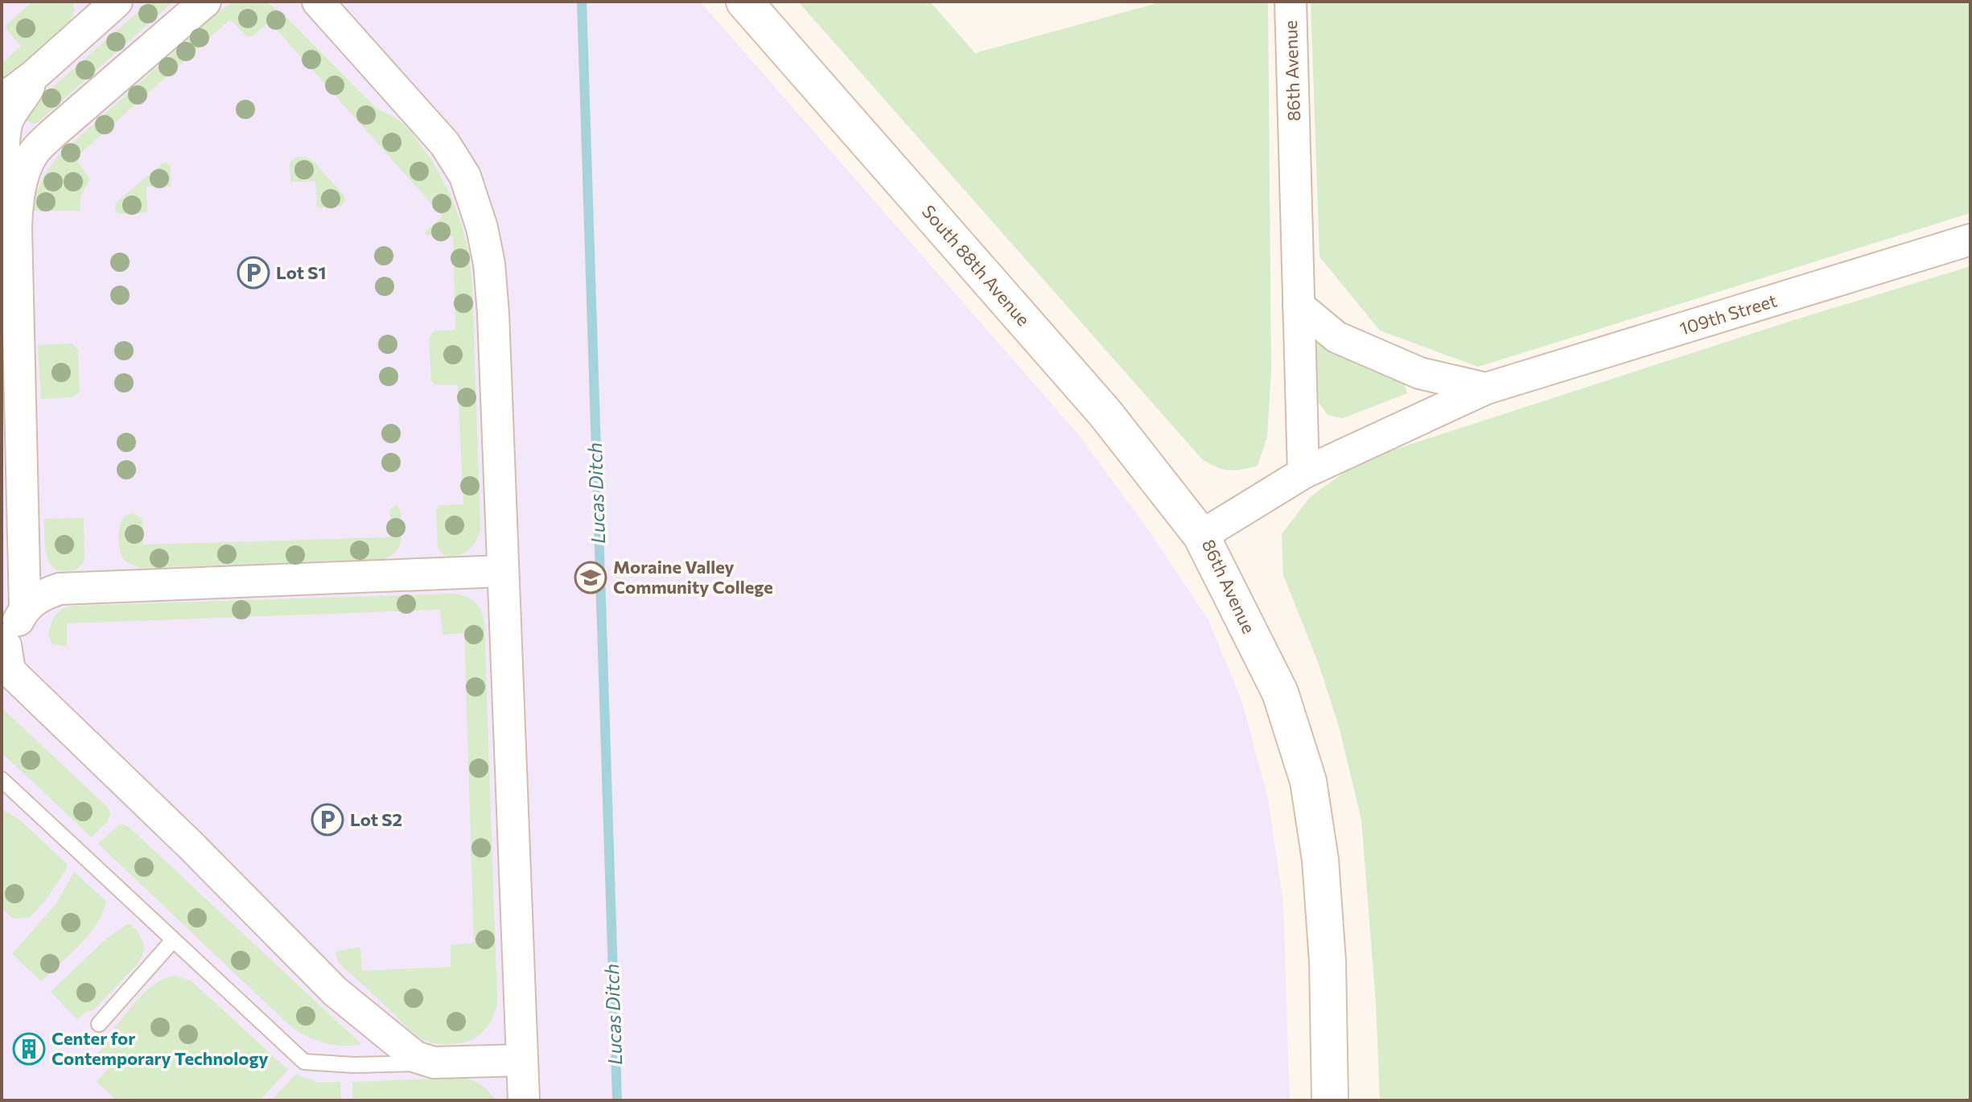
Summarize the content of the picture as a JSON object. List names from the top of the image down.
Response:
{
  "streets": {
    "street": ["86th Avenue", "South 88th Avenue", "109th Street"]
  },
  "crossings": [
    ["86th Avenue", "South 88th Avenue"],
    ["86th Avenue", "109th Street"]
  ],
  "water": ["Lucas Ditch"],
  "places": {
    "parking": ["Lot S1", "Lot S2"],
    "school or university": ["Moraine Valley Community College"],
    "building": ["Center for Contemporary Technology"]
  }
}
